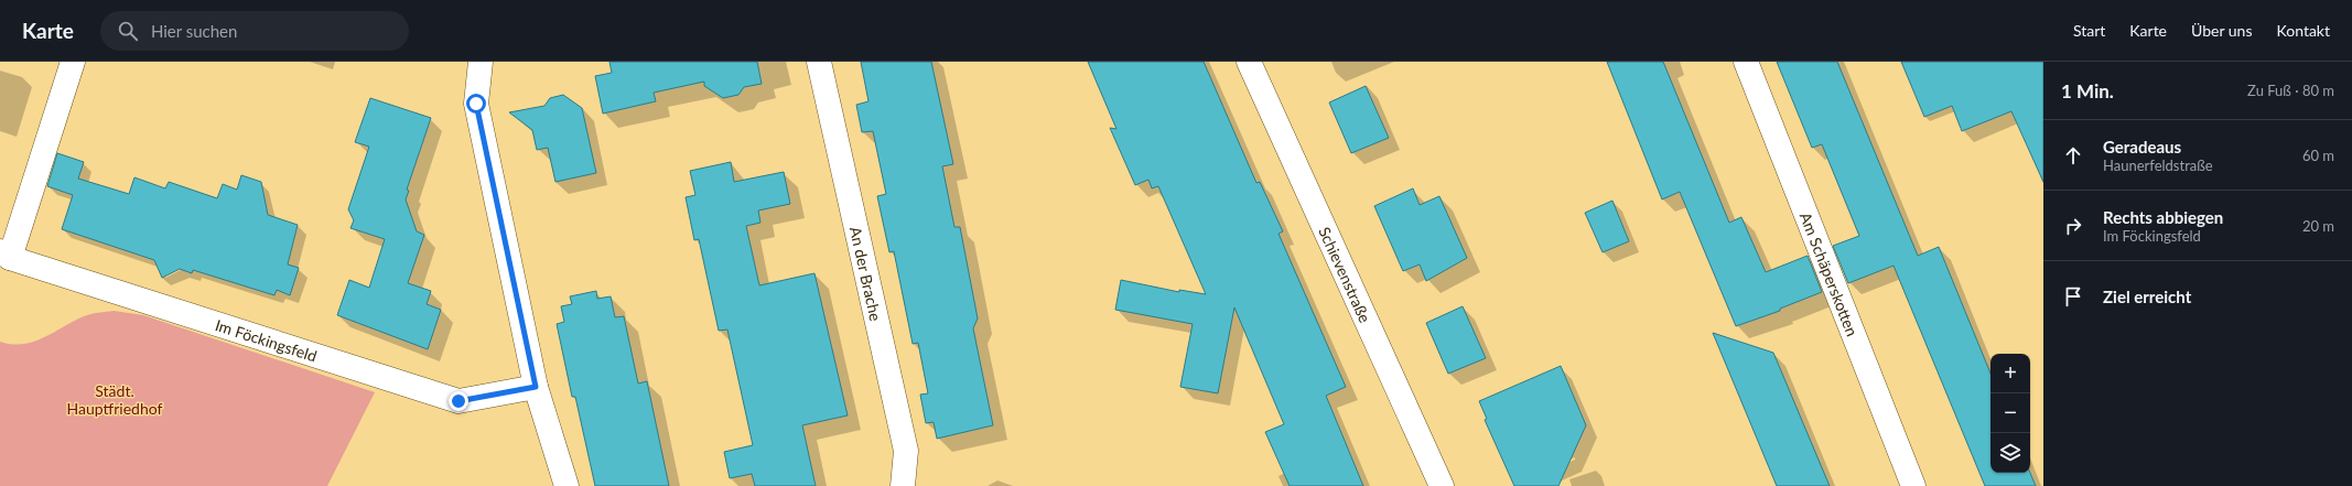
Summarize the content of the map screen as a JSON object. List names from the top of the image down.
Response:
{
  "streets": {
    "street": [
      "An der Brache",
      "Schievenstraße",
      "Am Schäperskotten",
      "Im Föckingsfeld"
    ]
  },
  "parks": ["Städt. Hauptfriedhof"],
  "page": {
    "header": "Karte",
    "search": "Hier suchen",
    "nav": [
      "Start",
      "Karte",
      "Über uns",
      "Kontakt"
    ],
    "heading": ["1 Min.", "Zu Fuß · 80 m"],
    "list": [
      ["Geradeaus", "Haunerfeldstraße", "60 m"],
      ["Rechts abbiegen", "Im Föckingsfeld", "20 m"],
      "Ziel erreicht"
    ],
    "map_buttons": ["+", "−"]
  }
}
